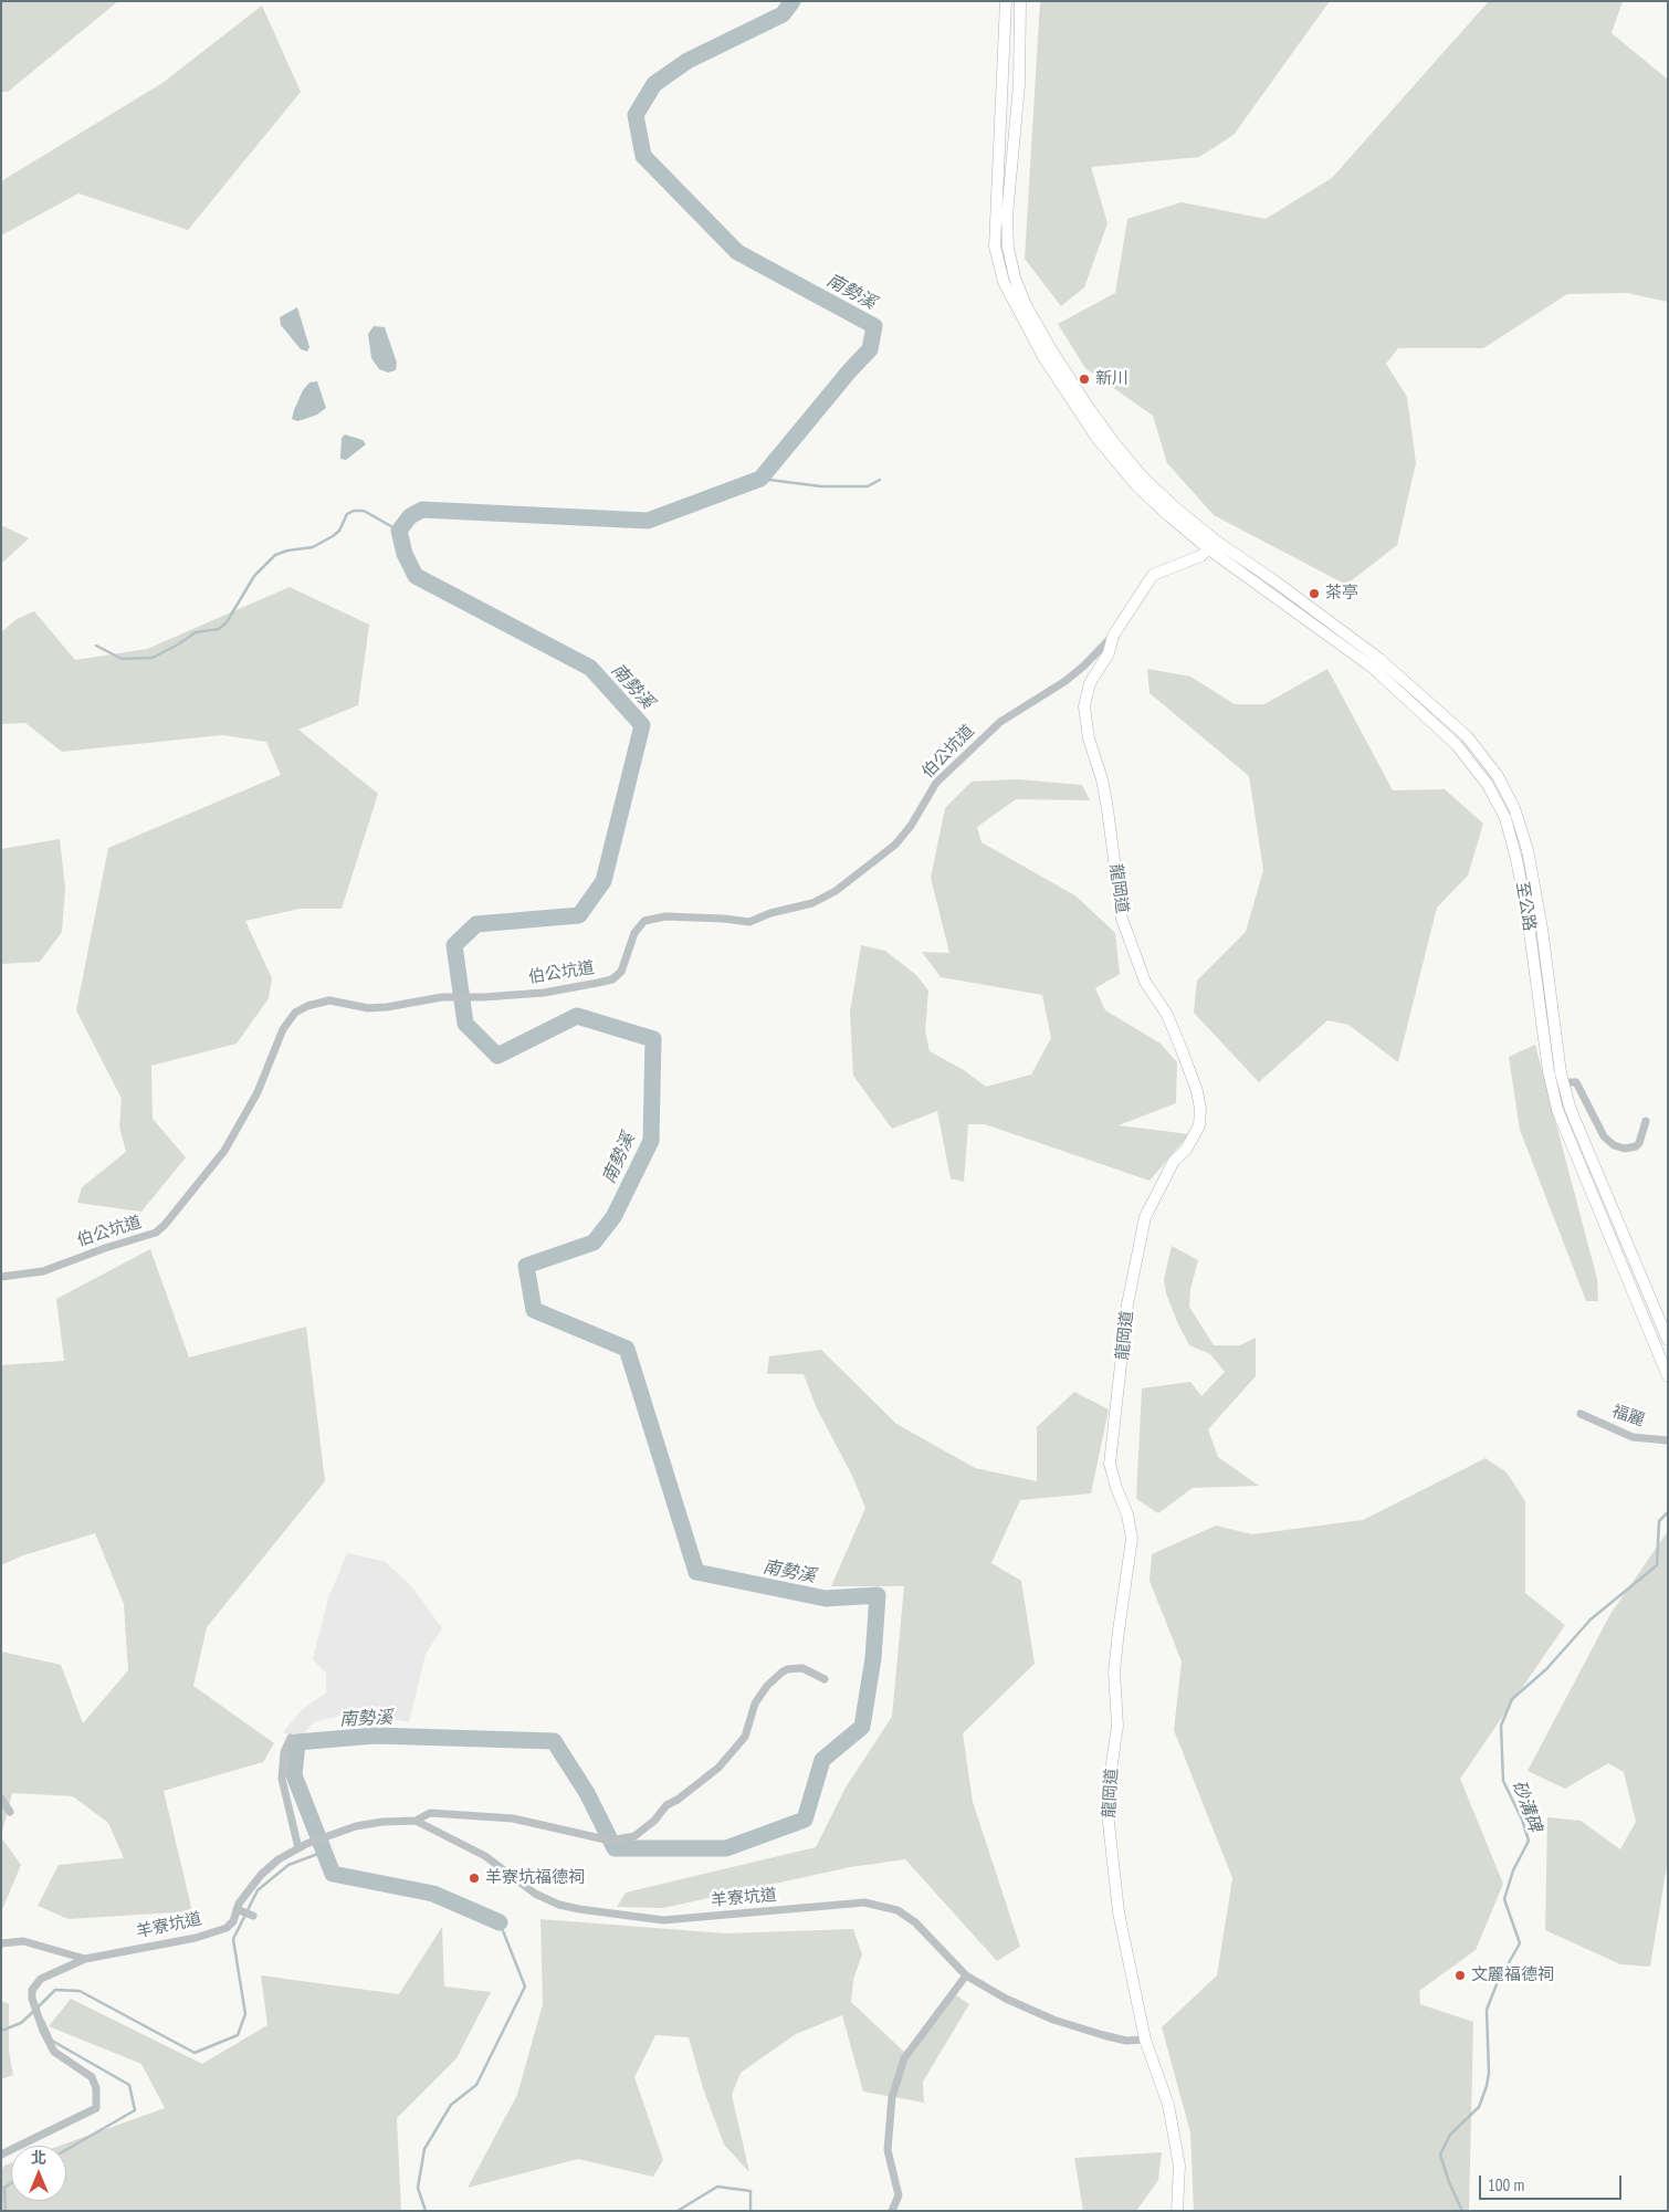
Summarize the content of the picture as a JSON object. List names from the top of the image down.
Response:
{
  "streets": {
    "street": [
      "伯公坑道",
      "龍岡道",
      "至公路",
      "福麗",
      "羊寮坑道"
    ]
  },
  "crossings": [
    ["伯公坑道", "龍岡道"],
    ["龍岡道", "至公路"],
    ["龍岡道", "羊寮坑道"]
  ],
  "water": ["南勢溪", "砂溝碑"],
  "places": [
    "新川",
    "茶亭",
    "羊寮坑福德祠",
    "文麗福德祠"
  ],
  "scale_bar": "100 m",
  "north": "top"
}
